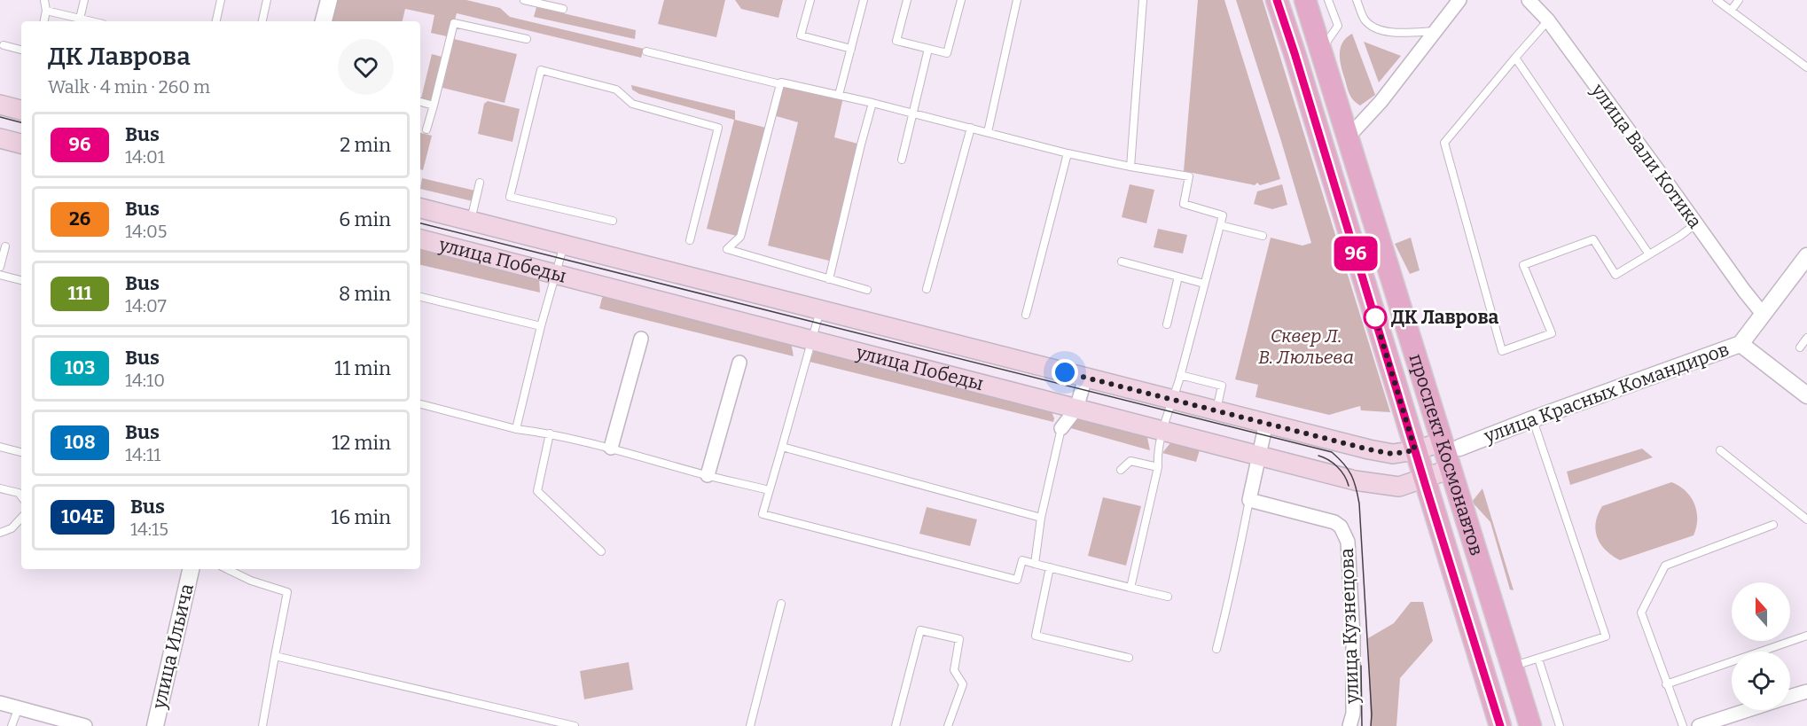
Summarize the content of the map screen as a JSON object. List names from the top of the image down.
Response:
{
  "streets": {
    "main road": ["улица Победы", "проспект Космонавтов"],
    "street": [
      "улица Вали Котика",
      "улица Красных Командиров",
      "улица Кузнецова",
      "улица Ильича"
    ]
  },
  "crossings": [
    ["улица Вали Котика", "улица Красных Командиров"],
    ["улица Победы", "улица Красных Командиров"],
    ["улица Победы", "проспект Космонавтов"],
    ["улица Красных Командиров", "проспект Космонавтов"]
  ],
  "parks": ["Сквер Л. В. Люльева"],
  "places": ["ДК Лаврова"],
  "lines": ["bus line 96"],
  "north": "top",
  "page": {
    "on_map": "96",
    "heading": ["ДК Лаврова", "Walk · 4 min · 260 m"],
    "list": [
      {
        "mark": "96",
        "name": "Bus",
        "note": "14:01",
        "value": "2 min"
      },
      {
        "mark": "26",
        "name": "Bus",
        "note": "14:05",
        "value": "6 min"
      },
      {
        "mark": "111",
        "name": "Bus",
        "note": "14:07",
        "value": "8 min"
      },
      {
        "mark": "103",
        "name": "Bus",
        "note": "14:10",
        "value": "11 min"
      },
      {
        "mark": "108",
        "name": "Bus",
        "note": "14:11",
        "value": "12 min"
      },
      {
        "mark": "104Е",
        "name": "Bus",
        "note": "14:15",
        "value": "16 min"
      }
    ]
  }
}
